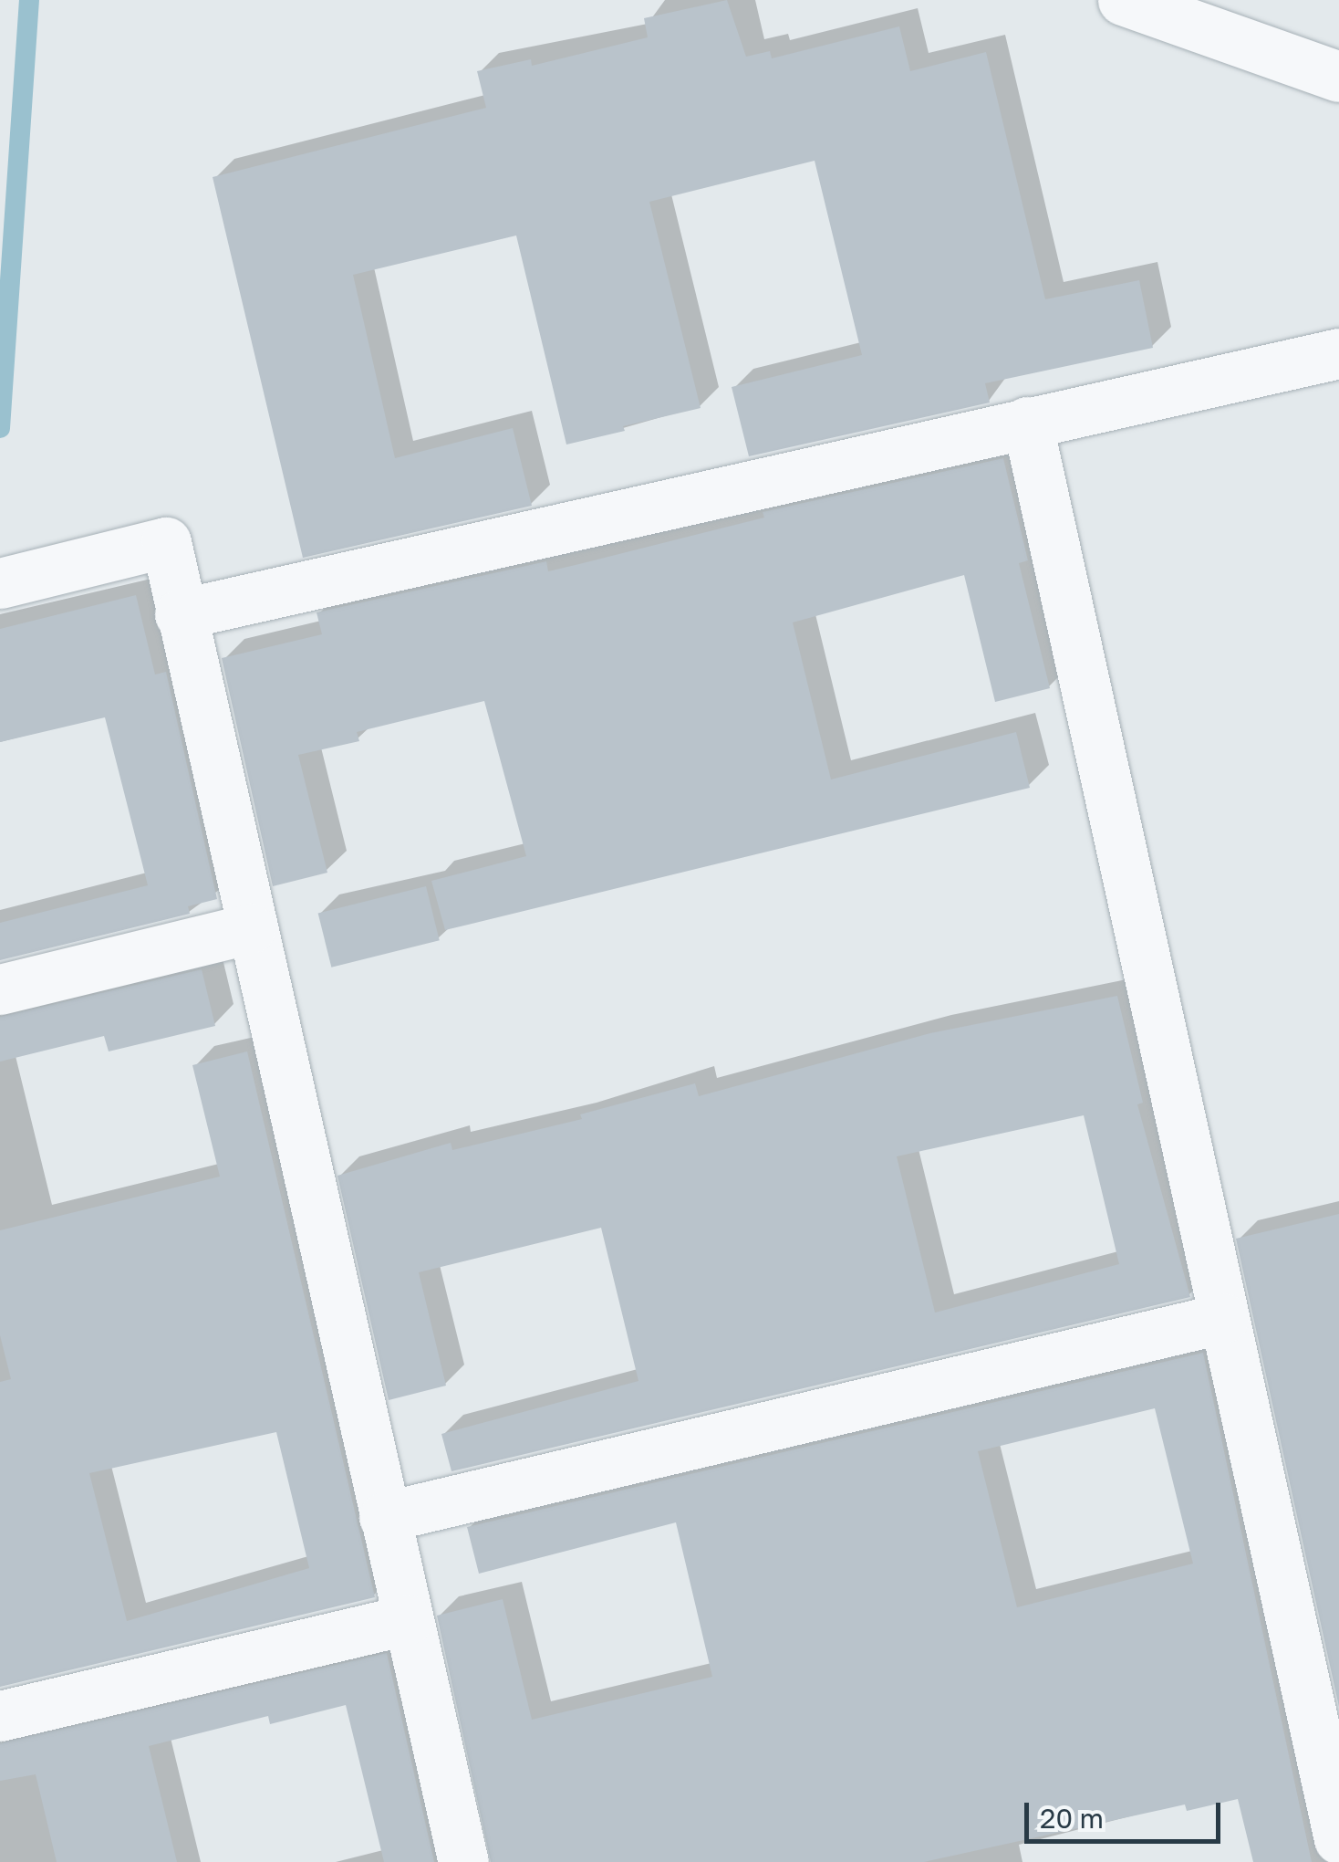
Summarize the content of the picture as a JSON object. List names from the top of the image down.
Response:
{
  "scale_bar": "20 m"
}
